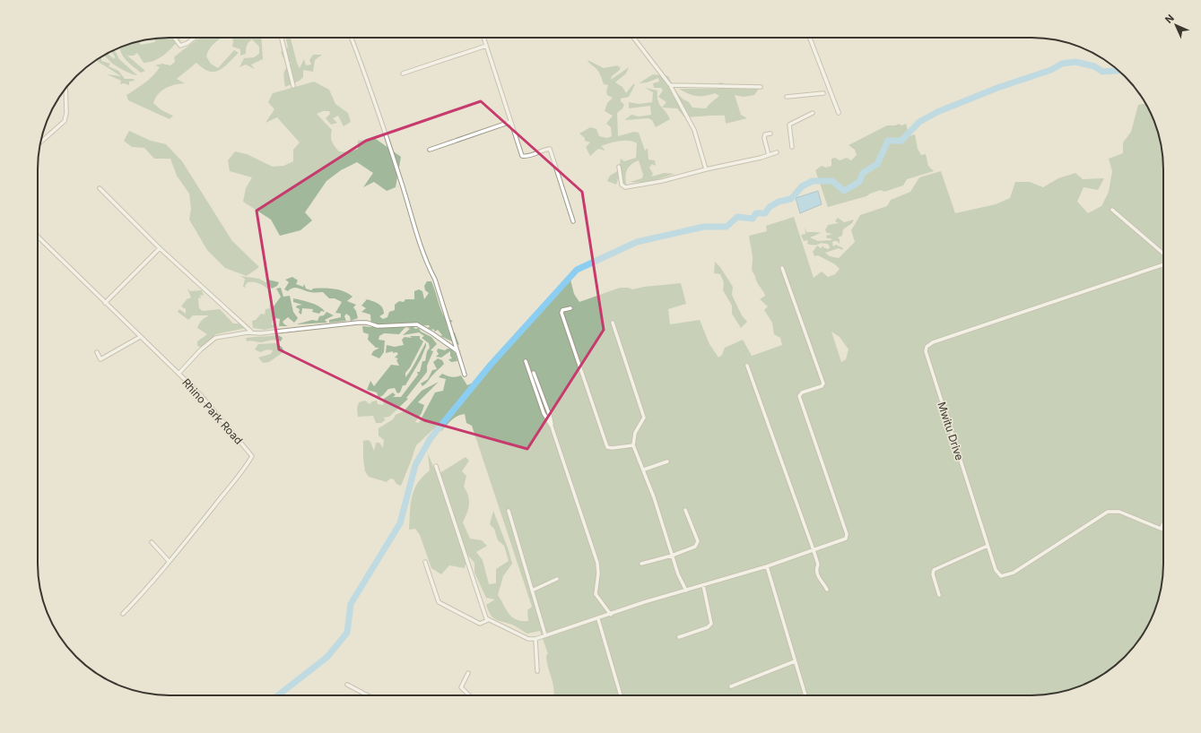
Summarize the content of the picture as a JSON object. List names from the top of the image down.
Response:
{
  "streets": {
    "street": ["Rhino Park Road", "Mwitu Drive"]
  },
  "north": "top left"
}
